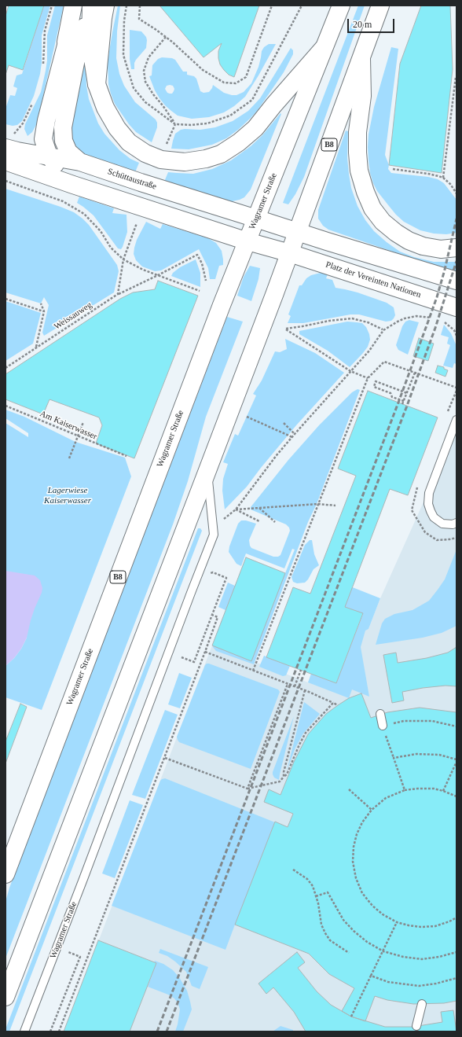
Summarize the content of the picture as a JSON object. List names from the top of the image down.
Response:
{
  "streets": {
    "main road": [
      "B8",
      "Schüttaustraße",
      "Wagramer Straße",
      "Platz der Vereinten Nationen"
    ],
    "path": ["Weissauweg", "Am Kaiserwasser"]
  },
  "crossings": [
    ["Schüttaustraße", "Wagramer Straße"],
    ["Wagramer Straße", "Platz der Vereinten Nationen"]
  ],
  "parks": ["Lagerwiese Kaiserwasser"],
  "scale_bar": "20 m"
}
